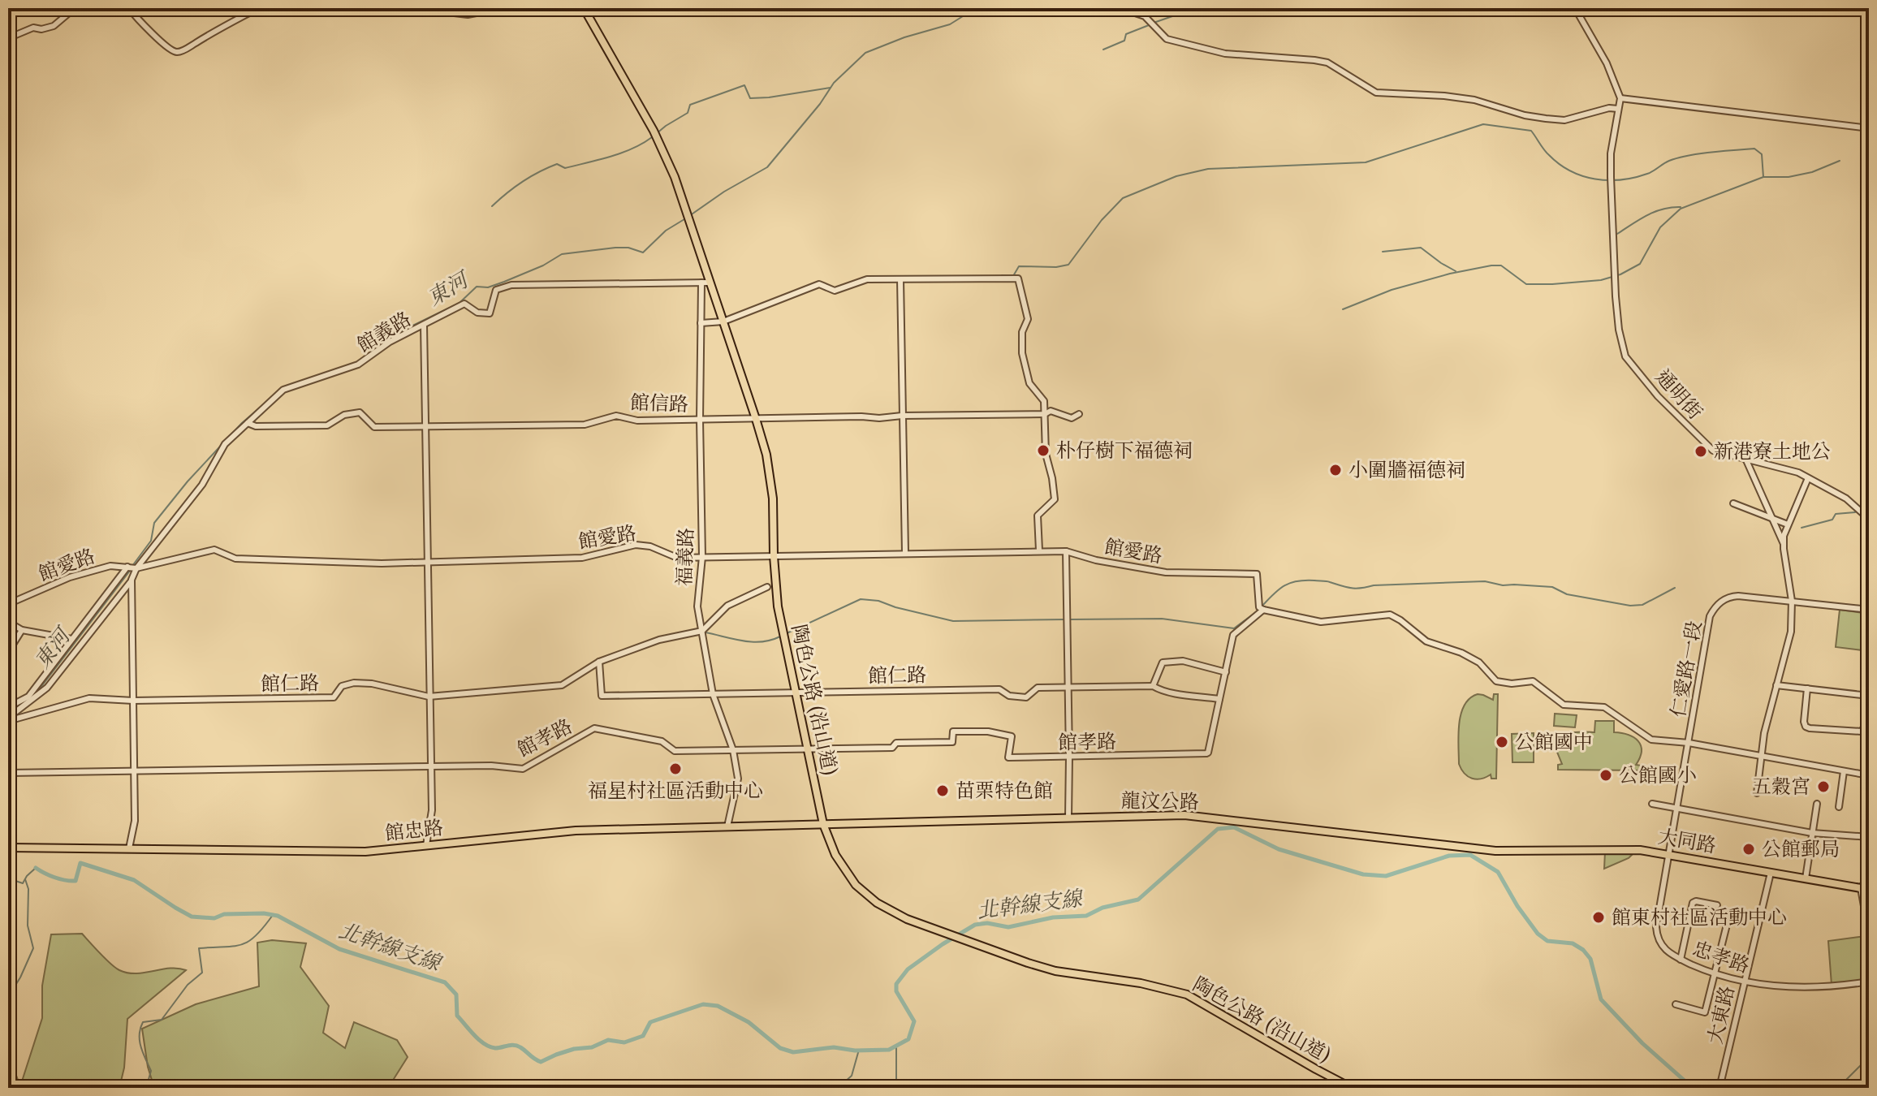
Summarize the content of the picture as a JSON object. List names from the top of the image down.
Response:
{
  "streets": {
    "main road": [
      "陶色公路 (沿山道)",
      "龍汶公路",
      "館忠路",
      "大同路"
    ],
    "street": [
      "館義路",
      "通明街",
      "館信路",
      "館愛路",
      "福義路",
      "仁愛路一段",
      "館仁路",
      "館孝路",
      "忠孝路",
      "大東路"
    ]
  },
  "crossings": [
    ["館義路", "館信路"],
    ["館義路", "館愛路"],
    ["館義路", "福義路"],
    ["館義路", "陶色公路 (沿山道)"],
    ["館信路", "福義路"],
    ["館信路", "陶色公路 (沿山道)"],
    ["館愛路", "福義路"],
    ["館愛路", "陶色公路 (沿山道)"],
    ["福義路", "館仁路"],
    ["福義路", "館孝路"],
    ["福義路", "館忠路"],
    ["仁愛路一段", "大同路"],
    ["仁愛路一段", "忠孝路"],
    ["館仁路", "陶色公路 (沿山道)"],
    ["館仁路", "館孝路"],
    ["陶色公路 (沿山道)", "館孝路"],
    ["陶色公路 (沿山道)", "龍汶公路"],
    ["陶色公路 (沿山道)", "館忠路"],
    ["龍汶公路", "館忠路"],
    ["龍汶公路", "大同路"],
    ["大同路", "忠孝路"],
    ["大同路", "大東路"],
    ["忠孝路", "大東路"]
  ],
  "water": ["東河", "北幹線支線"],
  "places": [
    "朴仔樹下福德祠",
    "新港寮土地公",
    "小圍牆福德祠",
    "公館國中",
    "福星村社區活動中心",
    "公館國小",
    "五穀宮",
    "苗栗特色館",
    "公館郵局",
    "館東村社區活動中心"
  ]
}
